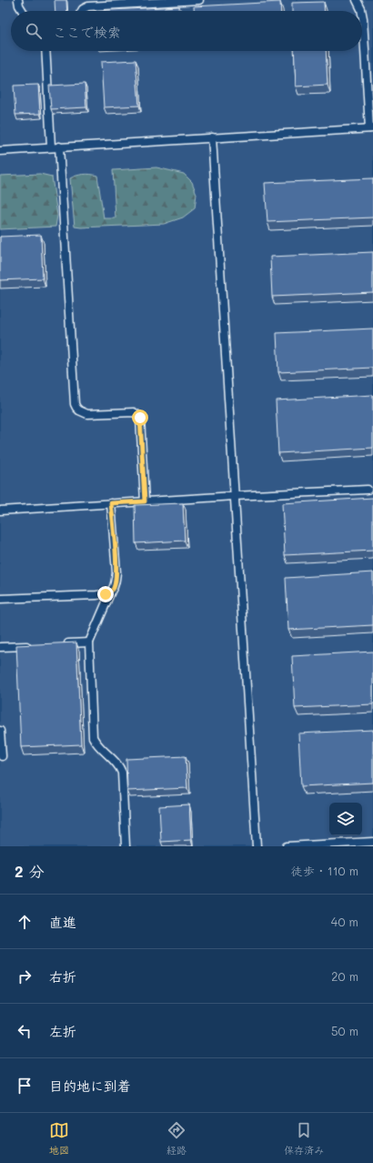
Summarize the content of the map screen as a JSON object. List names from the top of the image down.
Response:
{
  "page": {
    "search": "ここで検索",
    "heading": ["2 分", "徒歩 · 110 m"],
    "list": [
      ["直進", "40 m"],
      ["右折", "20 m"],
      ["左折", "50 m"],
      "目的地に到着"
    ],
    "nav": ["地図", "経路", "保存済み"]
  }
}
